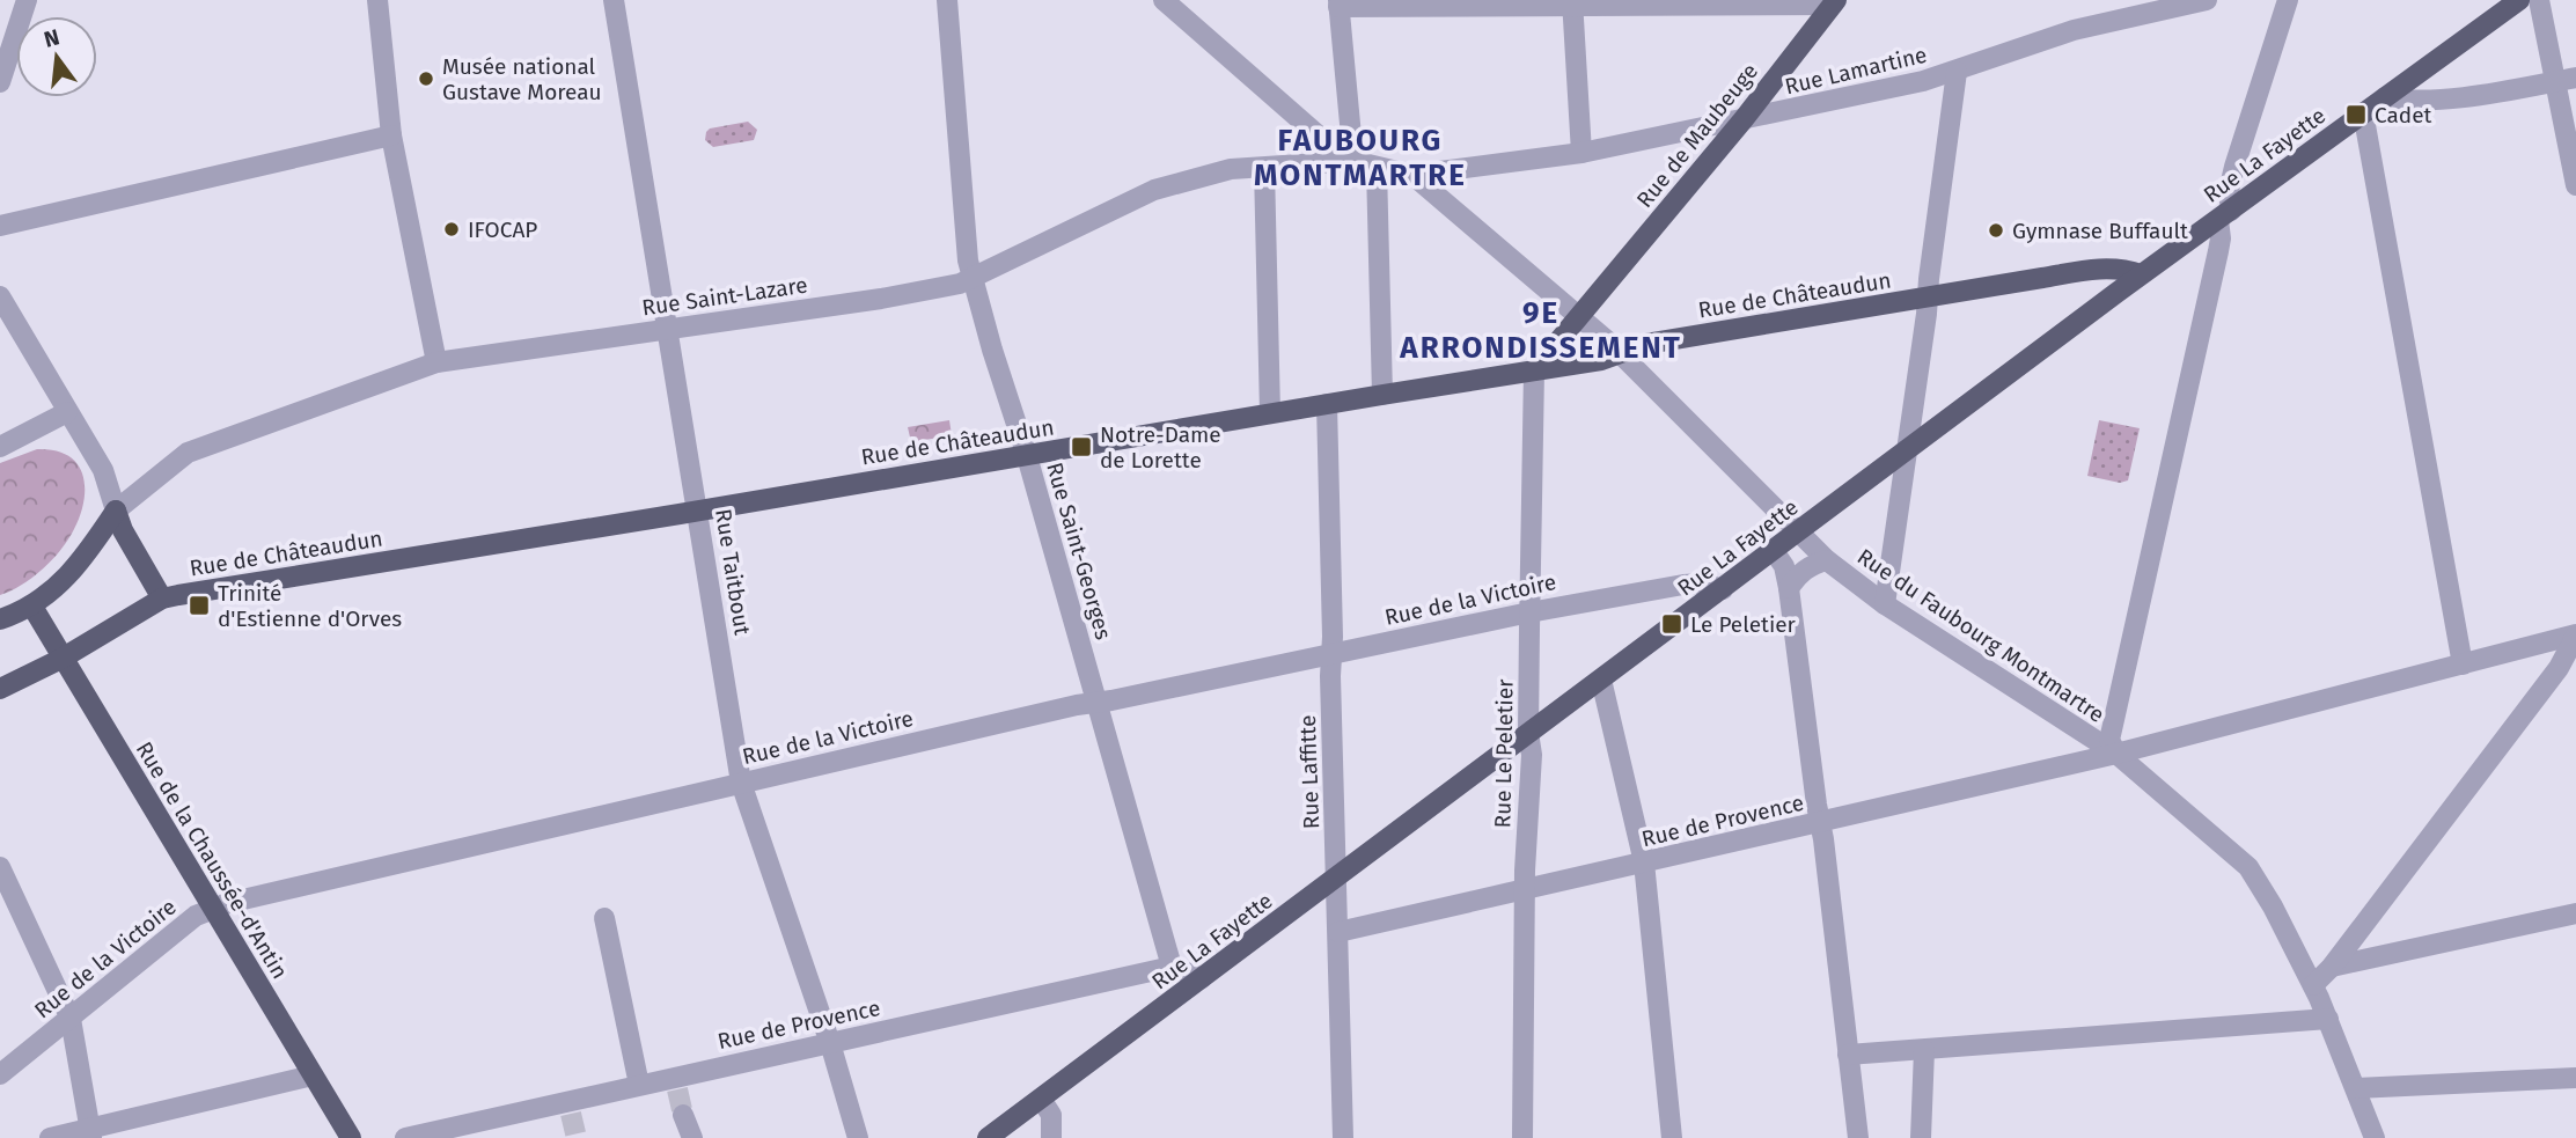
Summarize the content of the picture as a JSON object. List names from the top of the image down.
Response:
{
  "streets": {
    "main road": [
      "Rue de Maubeuge",
      "Rue La Fayette",
      "Rue de Châteaudun",
      "Rue de la Chaussée-d'Antin"
    ],
    "street": [
      "Rue Lamartine",
      "Rue Saint-Lazare",
      "Rue Saint-Georges",
      "Rue Taitbout",
      "Rue de la Victoire",
      "Rue du Faubourg Montmartre",
      "Rue Le Peletier",
      "Rue Laffitte",
      "Rue de Provence"
    ]
  },
  "crossings": [
    ["Rue Lamartine", "Rue de Maubeuge"],
    ["Rue Lamartine", "Rue du Faubourg Montmartre"],
    ["Rue de Maubeuge", "Rue de Châteaudun"],
    ["Rue de Maubeuge", "Rue du Faubourg Montmartre"],
    ["Rue de Maubeuge", "Rue Le Peletier"],
    ["Rue La Fayette", "Rue de Châteaudun"],
    ["Rue La Fayette", "Rue de la Victoire"],
    ["Rue La Fayette", "Rue du Faubourg Montmartre"],
    ["Rue La Fayette", "Rue Le Peletier"],
    ["Rue La Fayette", "Rue Laffitte"],
    ["Rue de Châteaudun", "Rue Saint-Georges"],
    ["Rue de Châteaudun", "Rue Taitbout"],
    ["Rue de Châteaudun", "Rue du Faubourg Montmartre"],
    ["Rue de Châteaudun", "Rue Le Peletier"],
    ["Rue de Châteaudun", "Rue Laffitte"],
    ["Rue Saint-Lazare", "Rue Saint-Georges"],
    ["Rue Saint-Lazare", "Rue Taitbout"],
    ["Rue Saint-Lazare", "Rue du Faubourg Montmartre"],
    ["Rue Saint-Georges", "Rue de la Victoire"],
    ["Rue Saint-Georges", "Rue de Provence"],
    ["Rue Taitbout", "Rue de la Victoire"],
    ["Rue Taitbout", "Rue de Provence"],
    ["Rue de la Victoire", "Rue Le Peletier"],
    ["Rue de la Victoire", "Rue Laffitte"],
    ["Rue de la Victoire", "Rue de la Chaussée-d'Antin"],
    ["Rue du Faubourg Montmartre", "Rue de Provence"],
    ["Rue Le Peletier", "Rue de Provence"],
    ["Rue Laffitte", "Rue de Provence"]
  ],
  "districts": ["FAUBOURG MONTMARTRE", "9E ARRONDISSEMENT"],
  "places": {
    "other": ["Musée national Gustave Moreau", "IFOCAP", "Gymnase Buffault"],
    "transit": [
      "Cadet",
      "Notre-Dame de Lorette",
      "Trinité d'Estienne d'Orves",
      "Le Peletier"
    ]
  },
  "north": "top"
}
